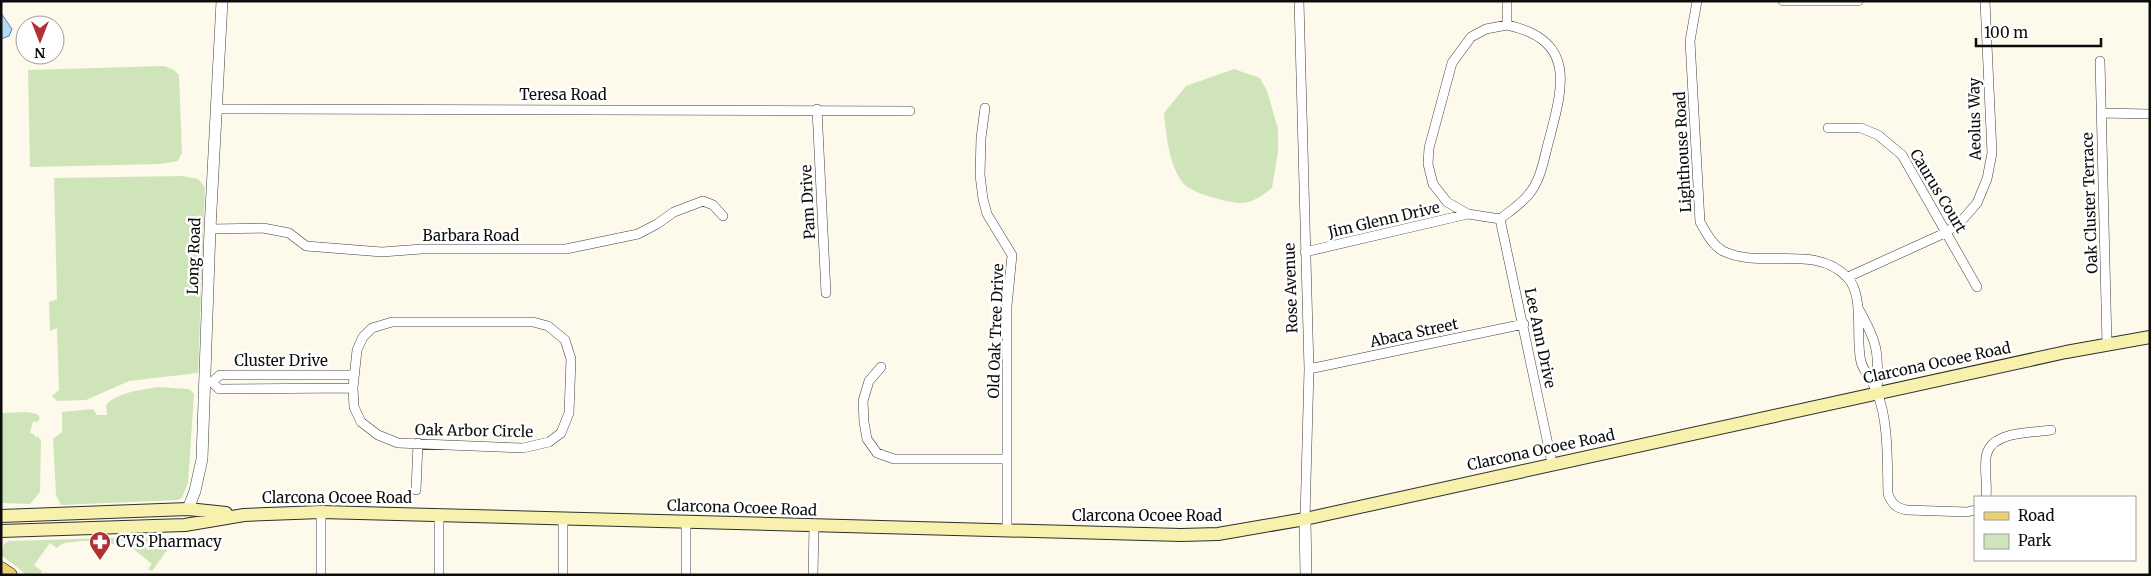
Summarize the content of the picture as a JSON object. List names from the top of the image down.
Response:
{
  "streets": {
    "main road": ["Clarcona Ocoee Road"],
    "street": [
      "Teresa Road",
      "Aeolus Way",
      "Lighthouse Road",
      "Caurus Court",
      "Pam Drive",
      "Oak Cluster Terrace",
      "Jim Glenn Drive",
      "Barbara Road",
      "Long Road",
      "Rose Avenue",
      "Old Oak Tree Drive",
      "Abaca Street",
      "Lee Ann Drive",
      "Cluster Drive",
      "Oak Arbor Circle"
    ]
  },
  "crossings": [
    ["Teresa Road", "Pam Drive"],
    ["Teresa Road", "Long Road"],
    ["Aeolus Way", "Lighthouse Road"],
    ["Aeolus Way", "Caurus Court"],
    ["Oak Cluster Terrace", "Clarcona Ocoee Road"],
    ["Jim Glenn Drive", "Rose Avenue"],
    ["Jim Glenn Drive", "Lee Ann Drive"],
    ["Barbara Road", "Long Road"],
    ["Long Road", "Cluster Drive"],
    ["Long Road", "Clarcona Ocoee Road"],
    ["Rose Avenue", "Abaca Street"],
    ["Rose Avenue", "Clarcona Ocoee Road"],
    ["Old Oak Tree Drive", "Clarcona Ocoee Road"],
    ["Abaca Street", "Lee Ann Drive"],
    ["Lee Ann Drive", "Clarcona Ocoee Road"],
    ["Cluster Drive", "Oak Arbor Circle"]
  ],
  "places": {
    "pharmacy": ["CVS Pharmacy"]
  },
  "legend": ["Road", "Park"],
  "scale_bar": "100 m",
  "north": "bottom"
}
